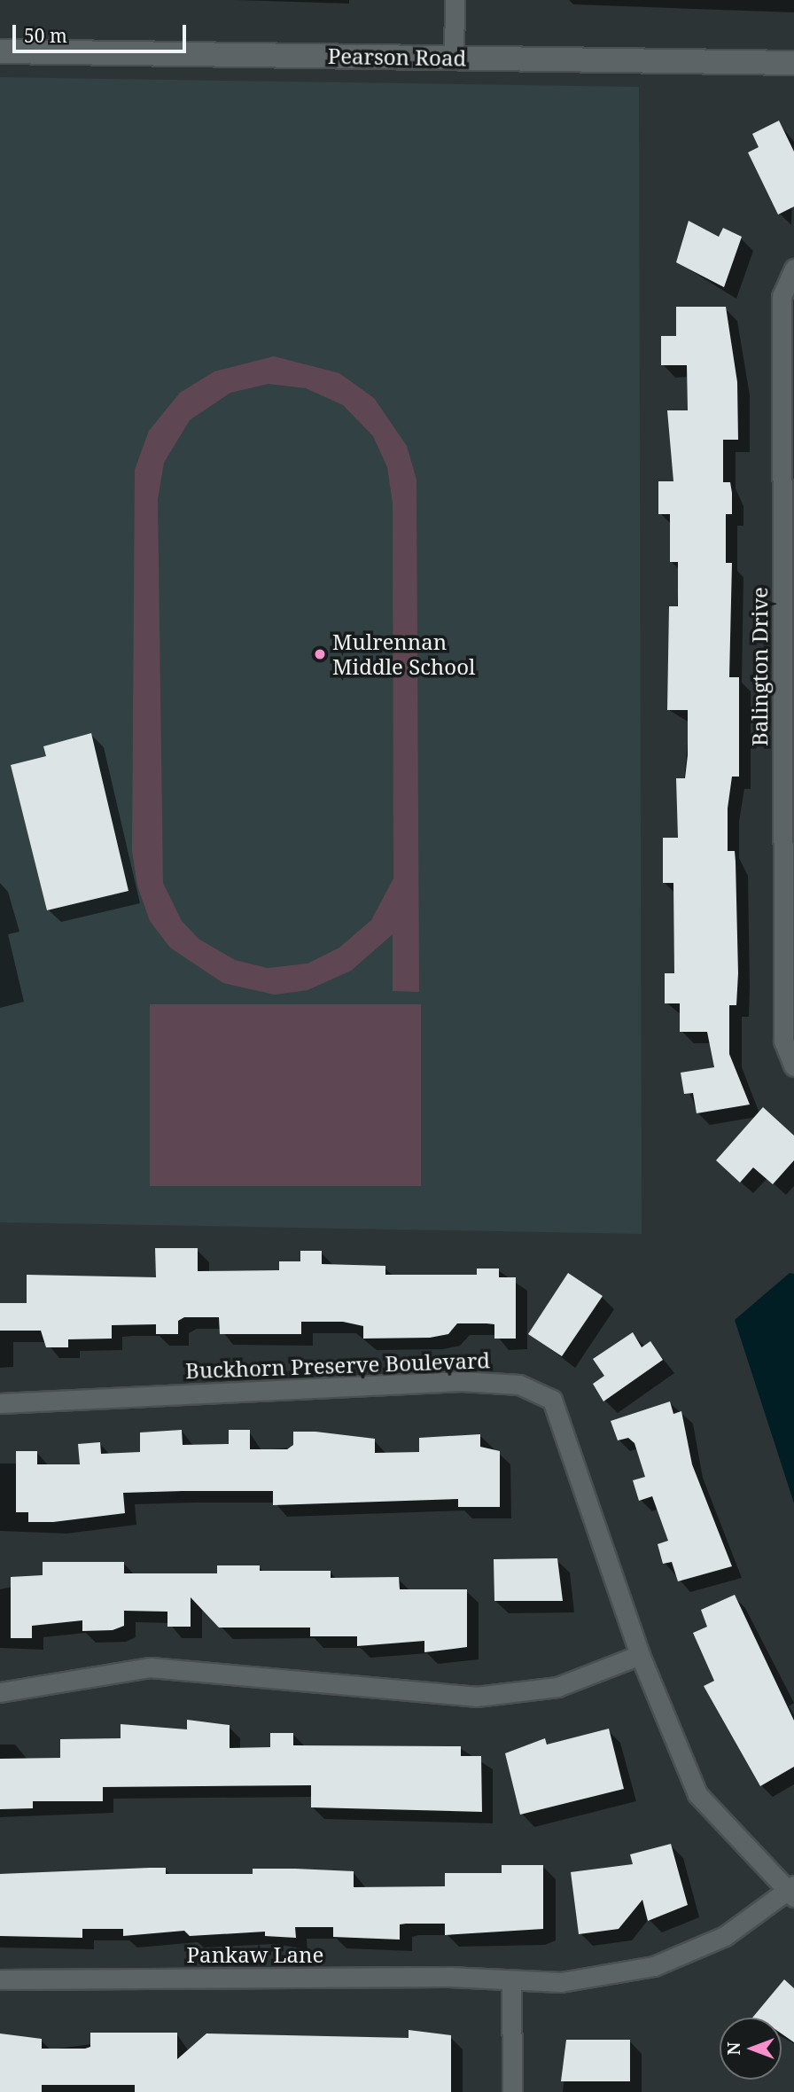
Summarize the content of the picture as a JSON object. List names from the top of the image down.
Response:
{
  "streets": {
    "street": [
      "Pearson Road",
      "Balington Drive",
      "Buckhorn Preserve Boulevard",
      "Pankaw Lane"
    ]
  },
  "crossings": [
    ["Buckhorn Preserve Boulevard", "Pankaw Lane"]
  ],
  "places": ["Mulrennan Middle School"],
  "scale_bar": "50 m",
  "north": "left"
}
